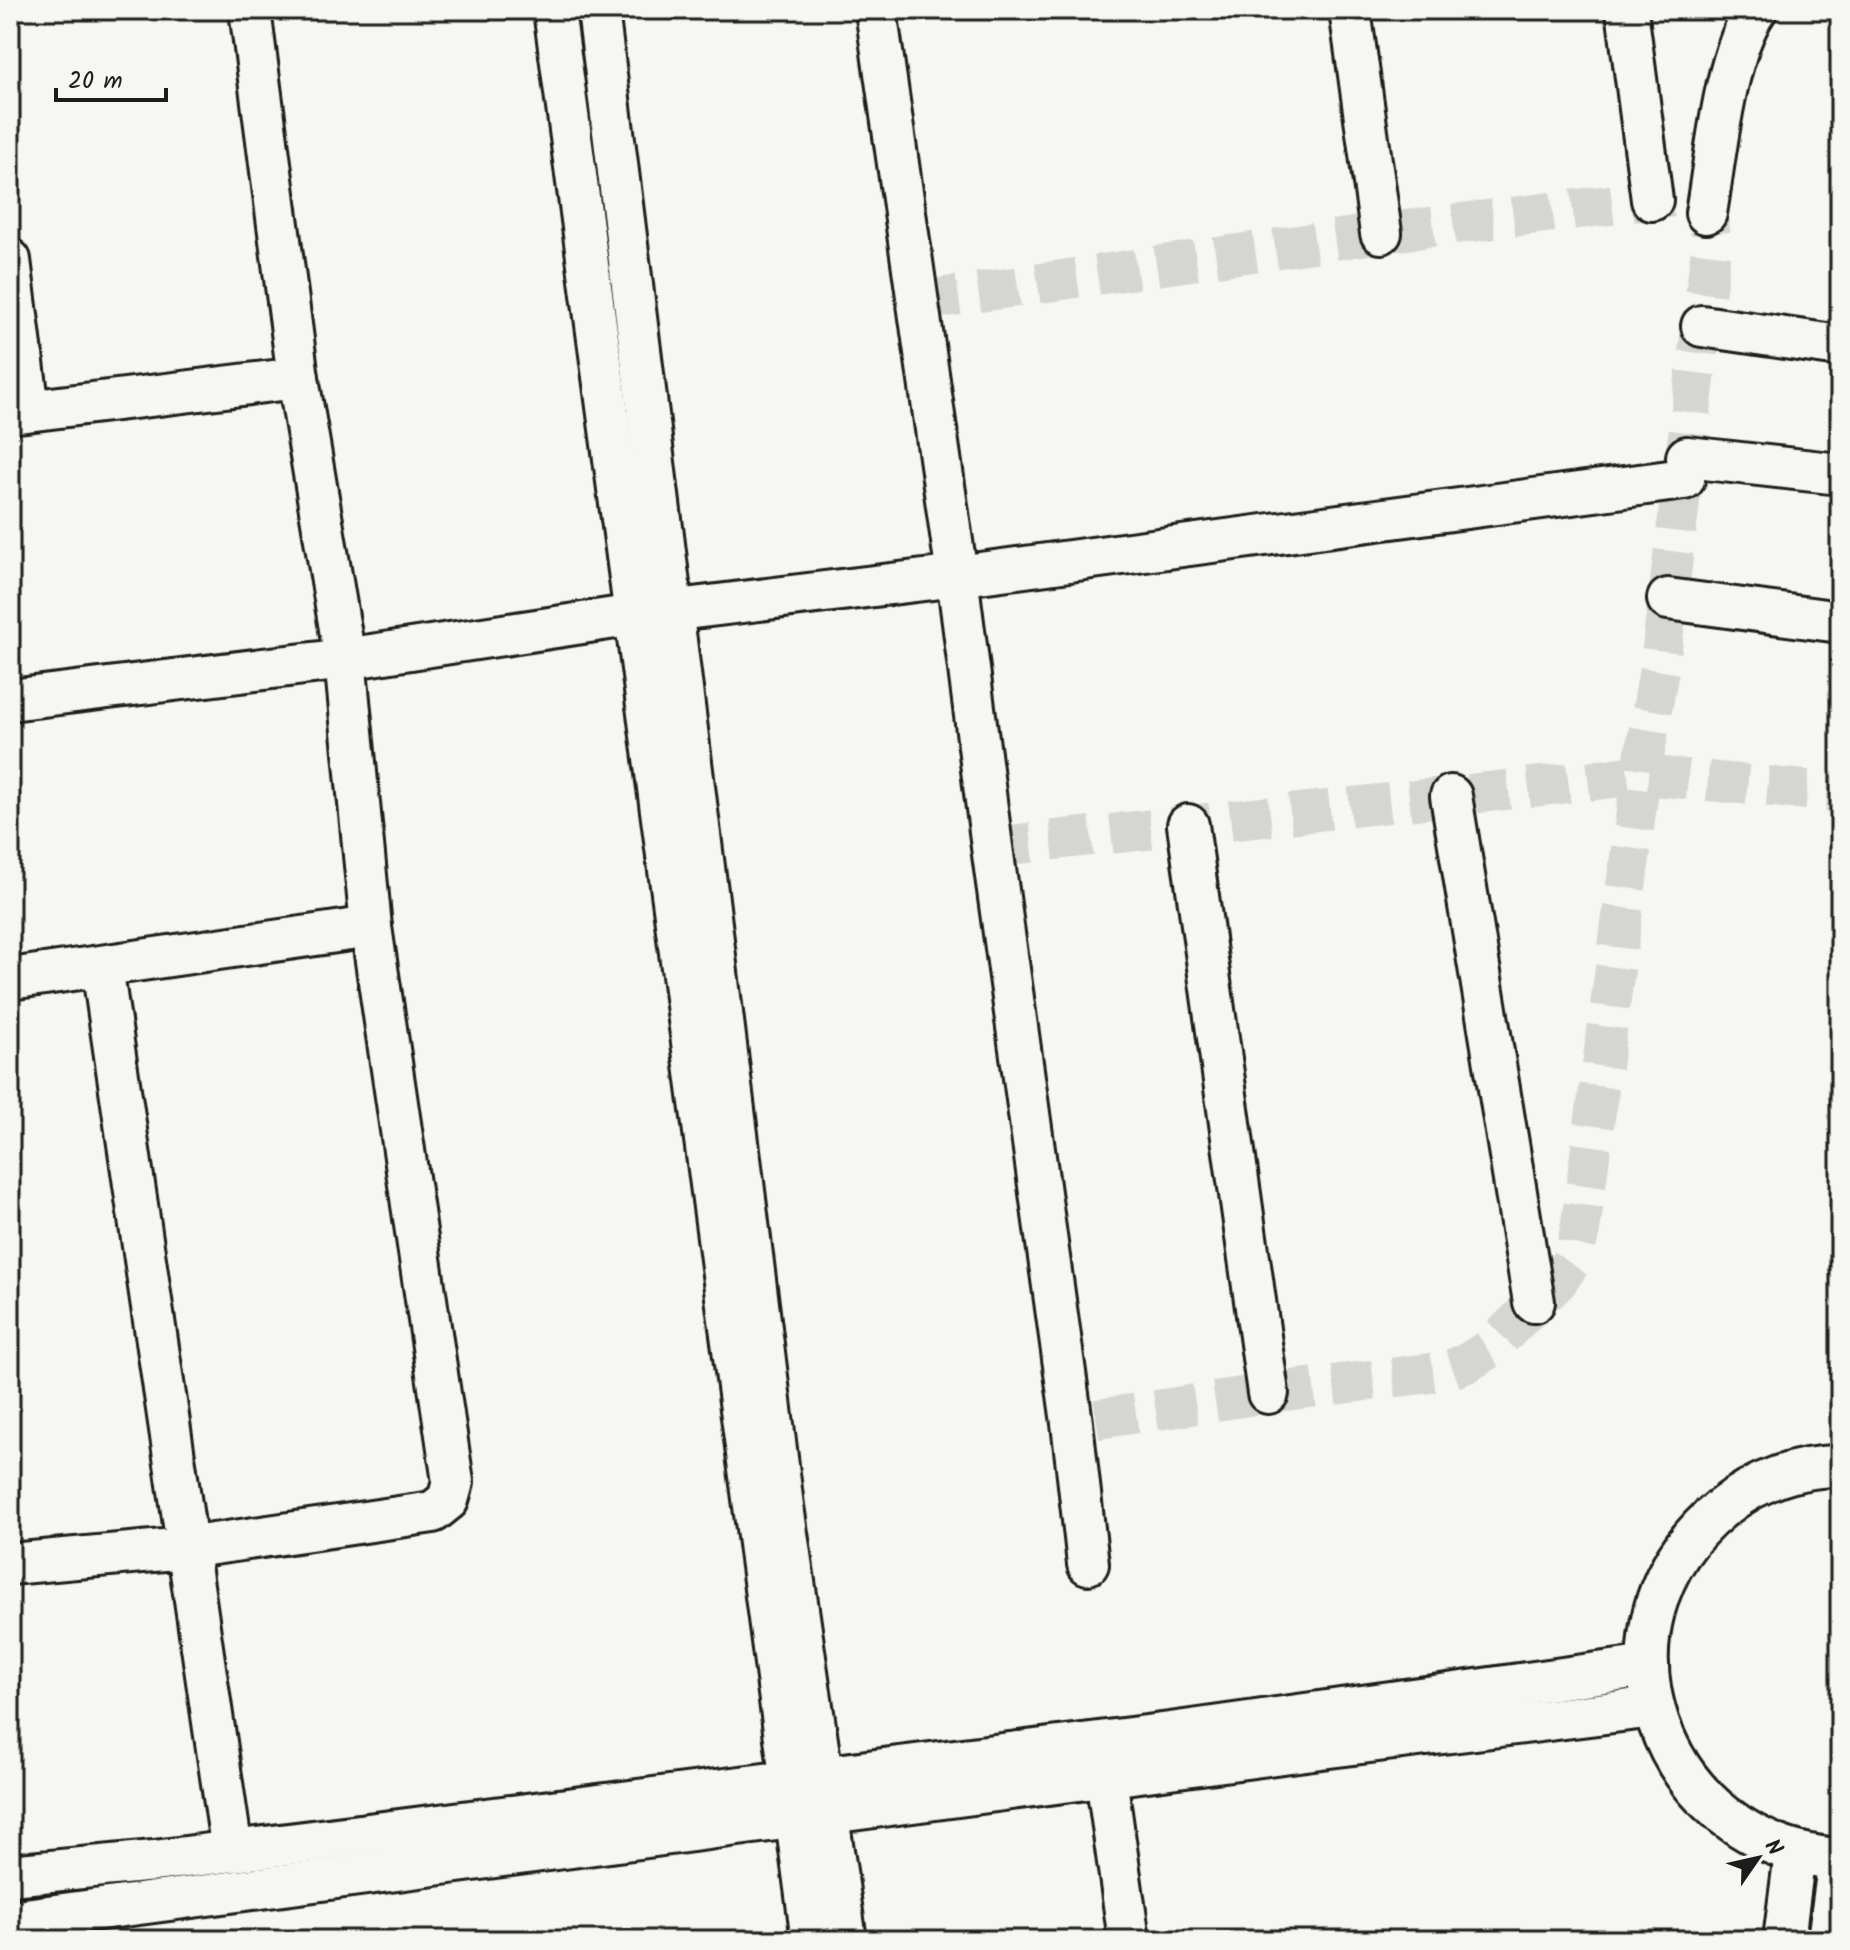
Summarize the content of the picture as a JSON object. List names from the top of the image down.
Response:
{
  "scale_bar": "20 m",
  "north": "top right"
}
